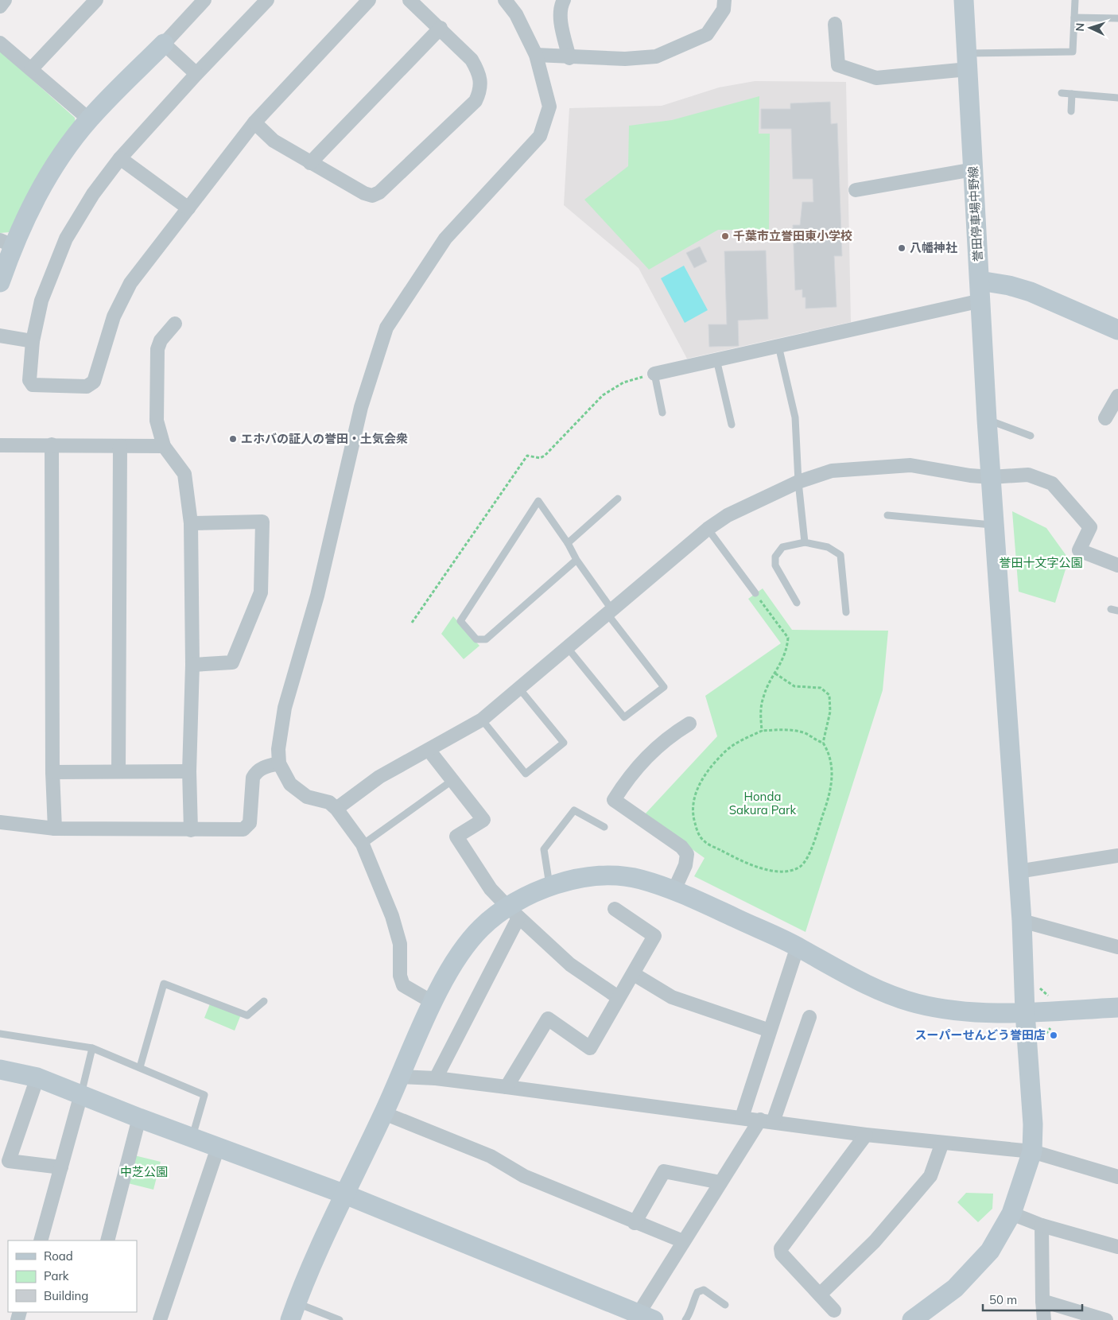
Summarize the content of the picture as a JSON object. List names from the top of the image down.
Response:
{
  "streets": {
    "street": ["誉田停車場中野線"]
  },
  "parks": ["誉田十文字公園", "Honda Sakura Park", "中芝公園"],
  "places": [
    "千葉市立誉田東小学校",
    "八幡神社",
    "エホバの証人の誉田・土気会衆",
    "スーパーせんどう誉田店"
  ],
  "legend": ["Road", "Park", "Building"],
  "scale_bar": "50 m",
  "north": "left"
}
